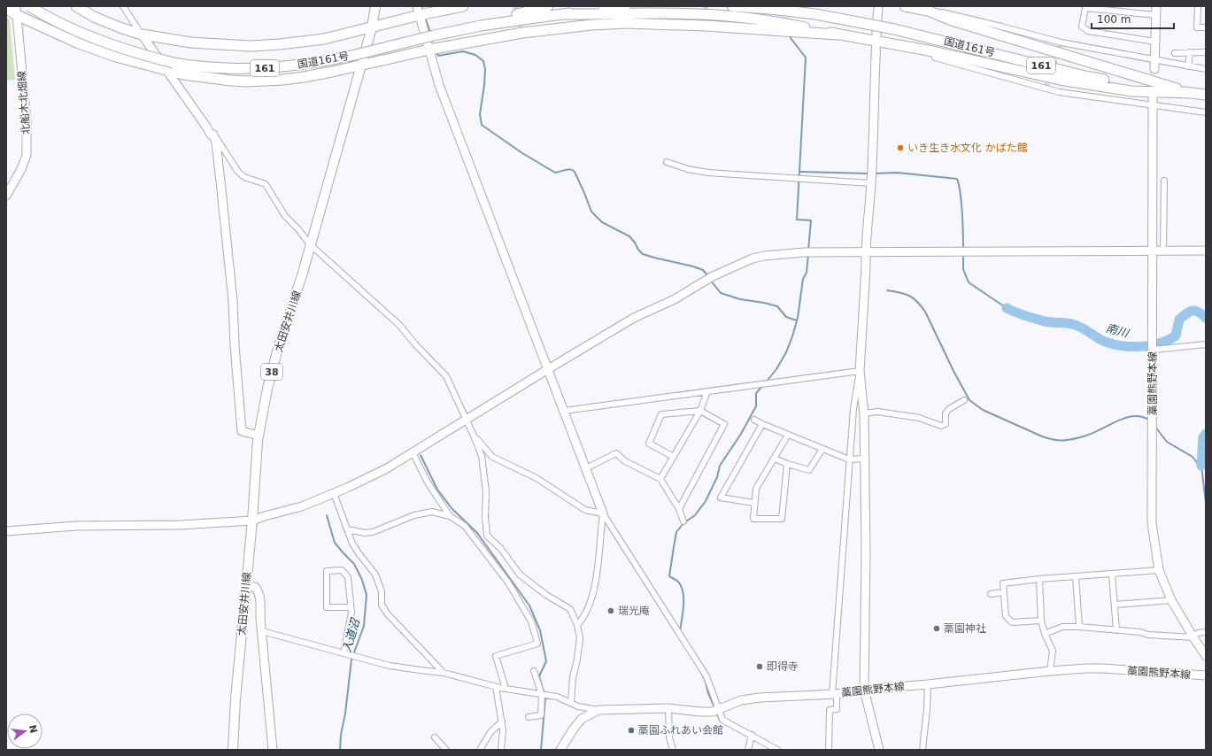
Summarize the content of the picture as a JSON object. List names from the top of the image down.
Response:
{
  "streets": {
    "highway": ["国道161号", "161"],
    "main road": ["太田安井川線", "38"],
    "street": ["北船木北畑線", "藁園熊野本線"]
  },
  "water": ["南川", "入道沼"],
  "places": [
    "いき生き水文化 かばた館",
    "瑞光庵",
    "藁園神社",
    "即得寺",
    "藁園ふれあい会館"
  ],
  "scale_bar": "100 m",
  "north": "right"
}
